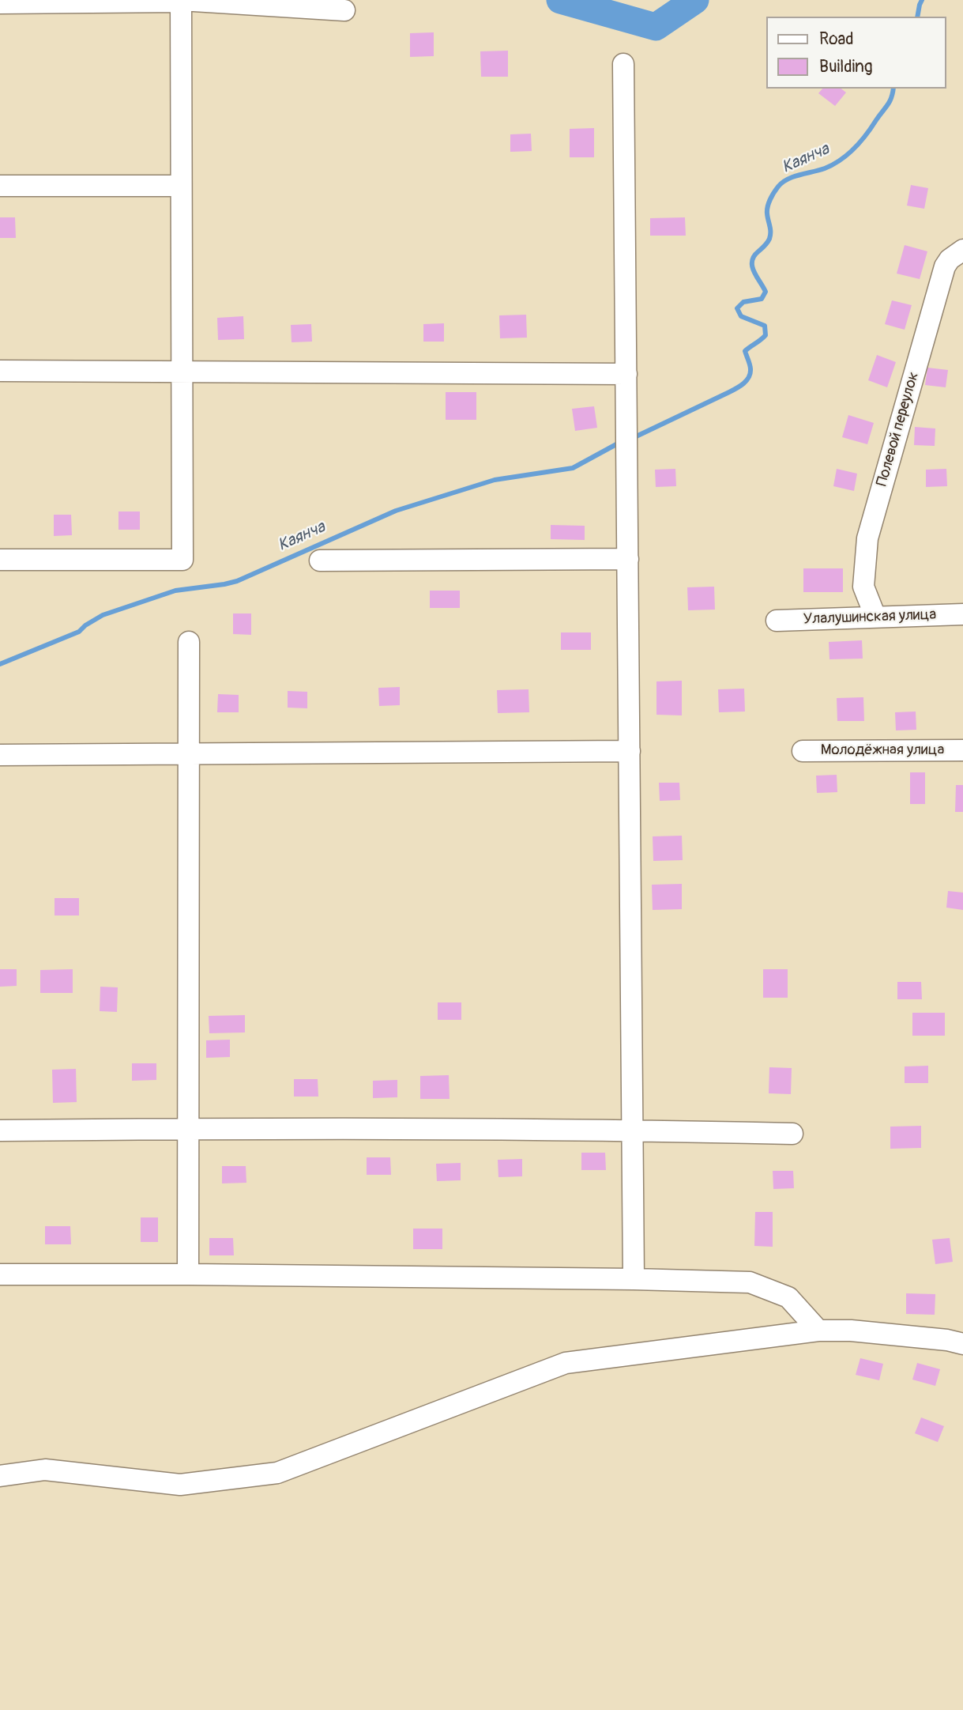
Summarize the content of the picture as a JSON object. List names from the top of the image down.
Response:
{
  "streets": {
    "street": ["Полевой переулок", "Улалушинская улица", "Молодёжная улица"]
  },
  "crossings": [
    ["Полевой переулок", "Улалушинская улица"]
  ],
  "water": ["Каянча"],
  "legend": ["Road", "Building"]
}
